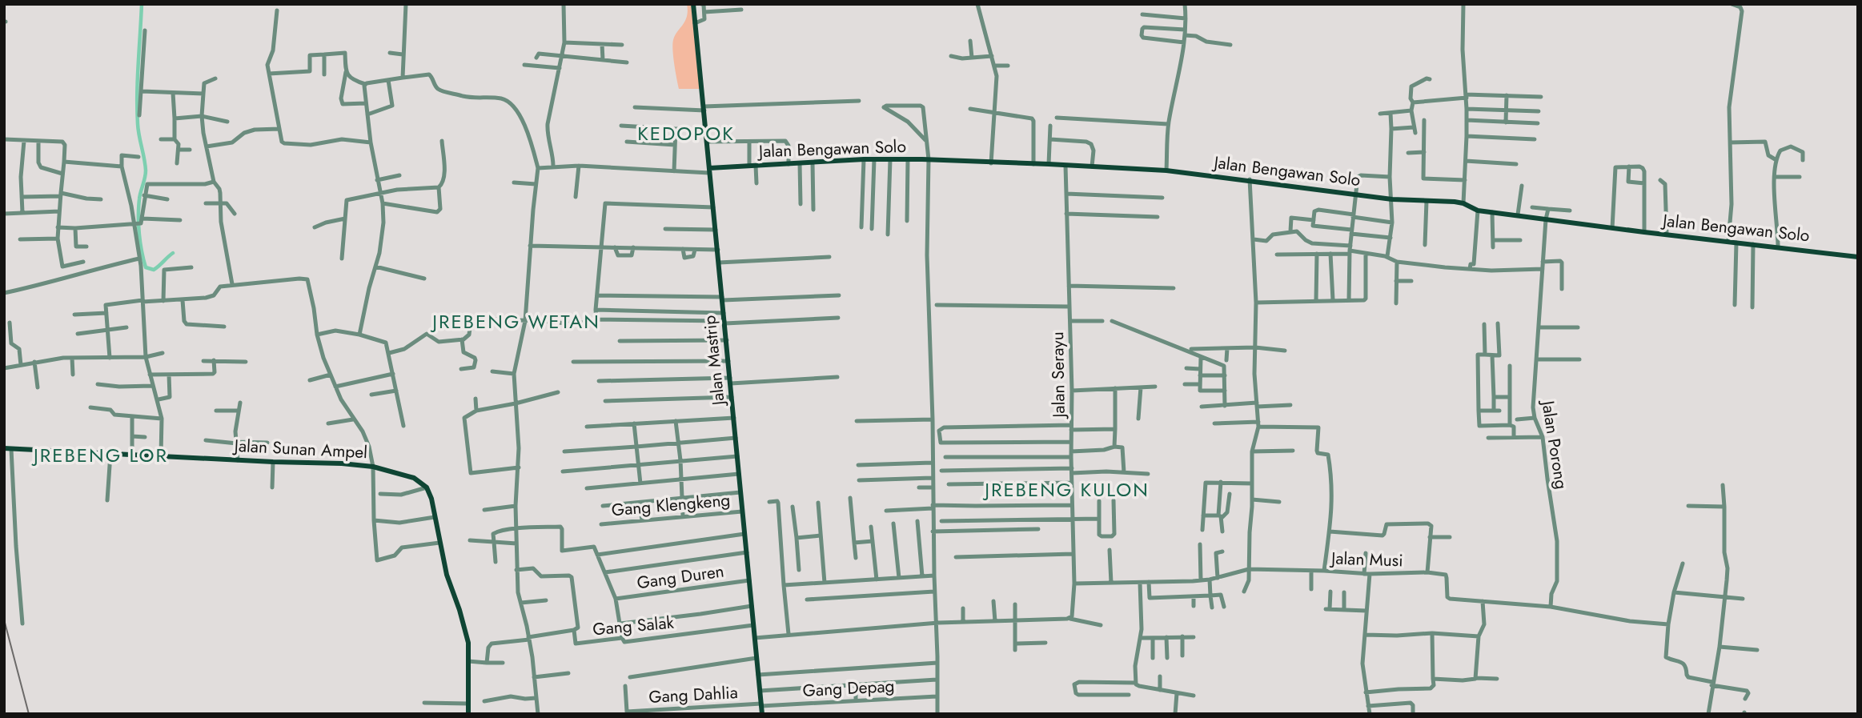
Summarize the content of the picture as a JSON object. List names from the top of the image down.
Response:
{
  "streets": {
    "main road": ["Jalan Bengawan Solo", "Jalan Mastrip", "Jalan Sunan Ampel"],
    "street": [
      "Jalan Serayu",
      "Jalan Porong",
      "Gang Klengkeng",
      "Jalan Musi",
      "Gang Duren",
      "Gang Salak",
      "Gang Depag",
      "Gang Dahlia"
    ]
  },
  "crossings": [
    ["Jalan Bengawan Solo", "Jalan Mastrip"],
    ["Jalan Bengawan Solo", "Jalan Serayu"],
    ["Jalan Bengawan Solo", "Jalan Porong"],
    ["Jalan Mastrip", "Gang Klengkeng"],
    ["Jalan Mastrip", "Gang Duren"],
    ["Jalan Mastrip", "Gang Salak"],
    ["Jalan Mastrip", "Gang Depag"],
    ["Jalan Mastrip", "Gang Dahlia"],
    ["Jalan Serayu", "Jalan Musi"],
    ["Jalan Porong", "Jalan Musi"],
    ["Gang Depag", "Gang Dahlia"]
  ],
  "districts": [
    "KEDOPOK",
    "JREBENG WETAN",
    "JREBENG LOR",
    "JREBENG KULON"
  ]
}
